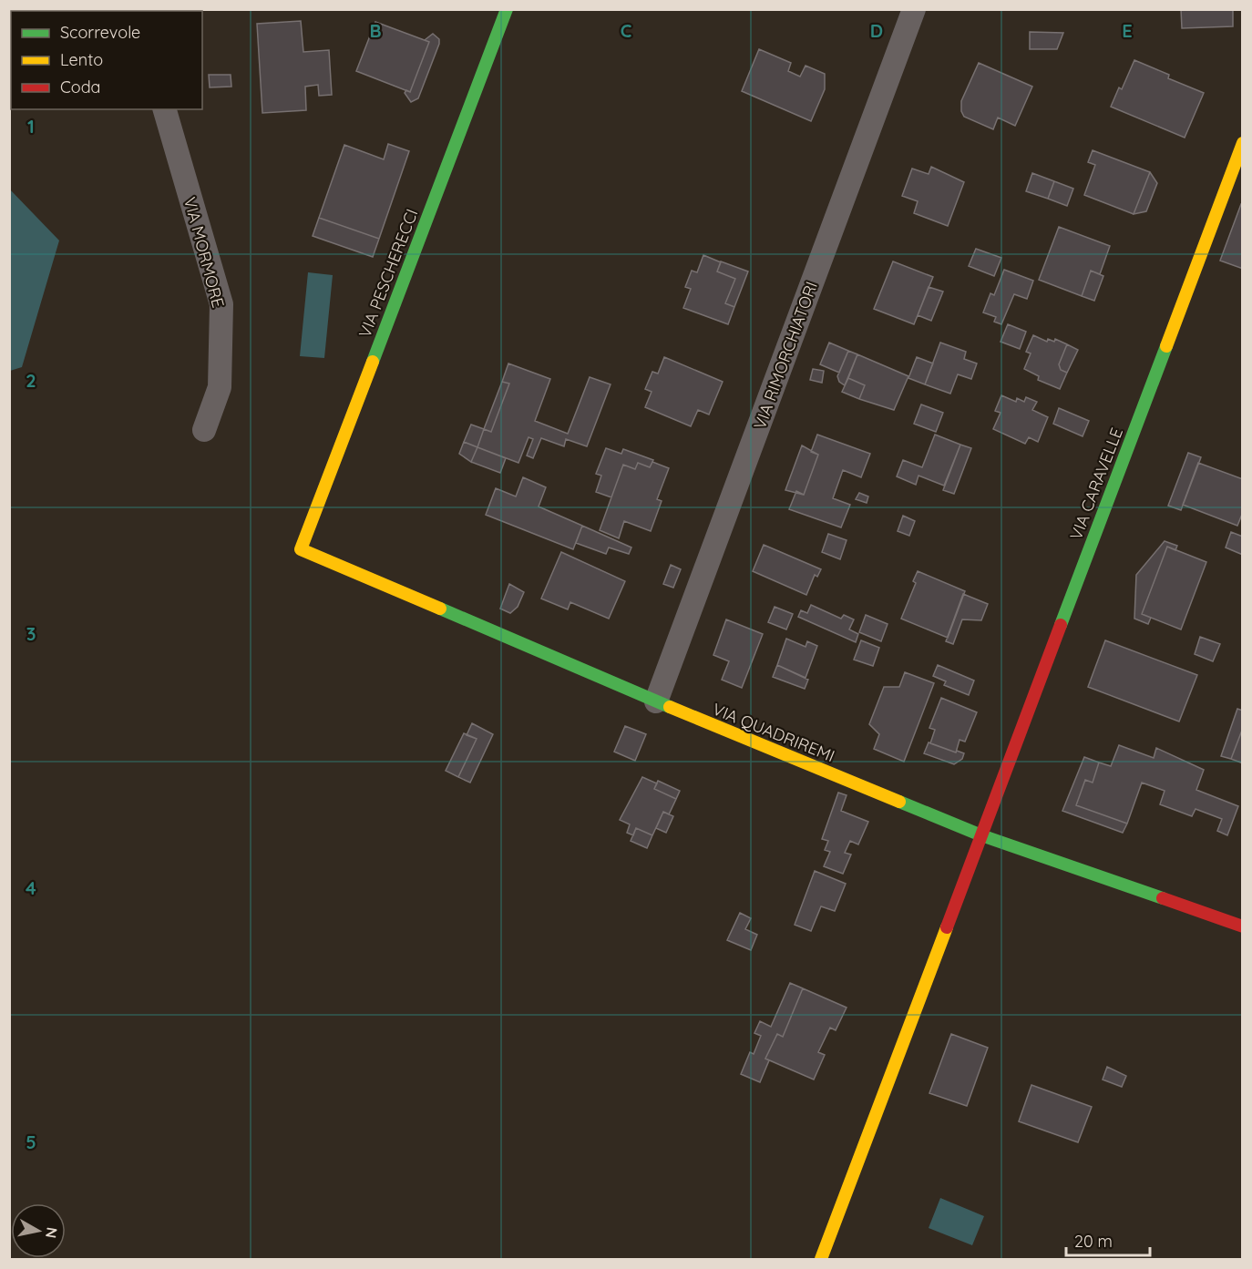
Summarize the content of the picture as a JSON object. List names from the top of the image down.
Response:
{
  "streets": {
    "street": [
      "VIA MORMORE",
      "VIA PESCHERECCI",
      "VIA RIMORCHIATORI",
      "VIA CARAVELLE",
      "VIA QUADRIREMI"
    ]
  },
  "crossings": [
    ["VIA PESCHERECCI", "VIA QUADRIREMI"],
    ["VIA RIMORCHIATORI", "VIA QUADRIREMI"],
    ["VIA CARAVELLE", "VIA QUADRIREMI"]
  ],
  "legend": ["Scorrevole", "Lento", "Coda"],
  "scale_bar": "20 m",
  "north": "right",
  "grid": {
    "columns": [
      "B",
      "C",
      "D",
      "E"
    ],
    "rows": [
      "1",
      "2",
      "3",
      "4",
      "5"
    ]
  }
}
